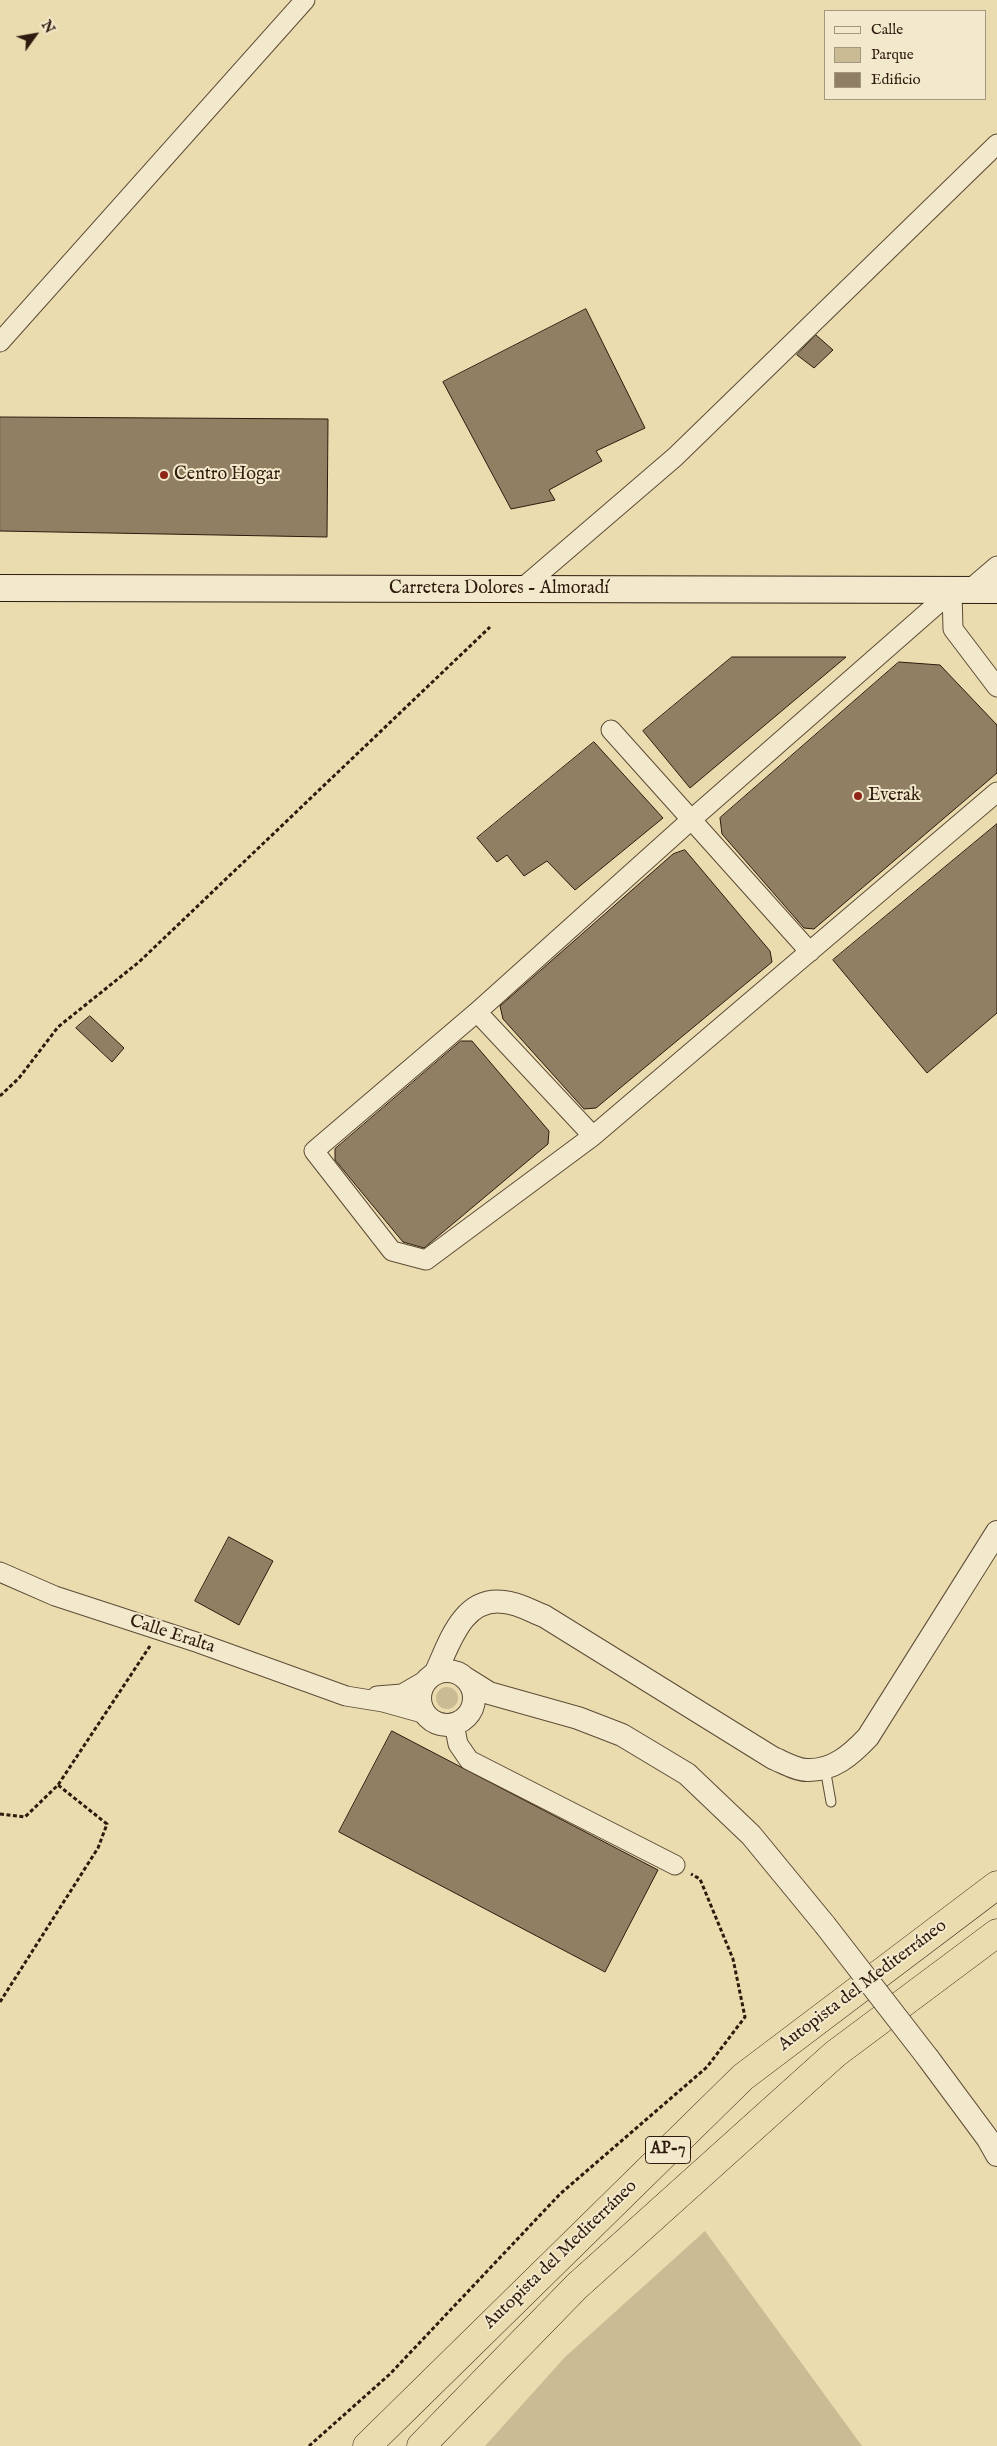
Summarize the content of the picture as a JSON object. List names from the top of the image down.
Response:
{
  "streets": {
    "highway": ["Autopista del Mediterráneo", "AP-7"],
    "main road": ["Carretera Dolores - Almoradí"],
    "street": ["Calle Eralta"]
  },
  "places": ["Centro Hogar", "Everak"],
  "legend": ["Calle", "Parque", "Edificio"],
  "north": "top right"
}
